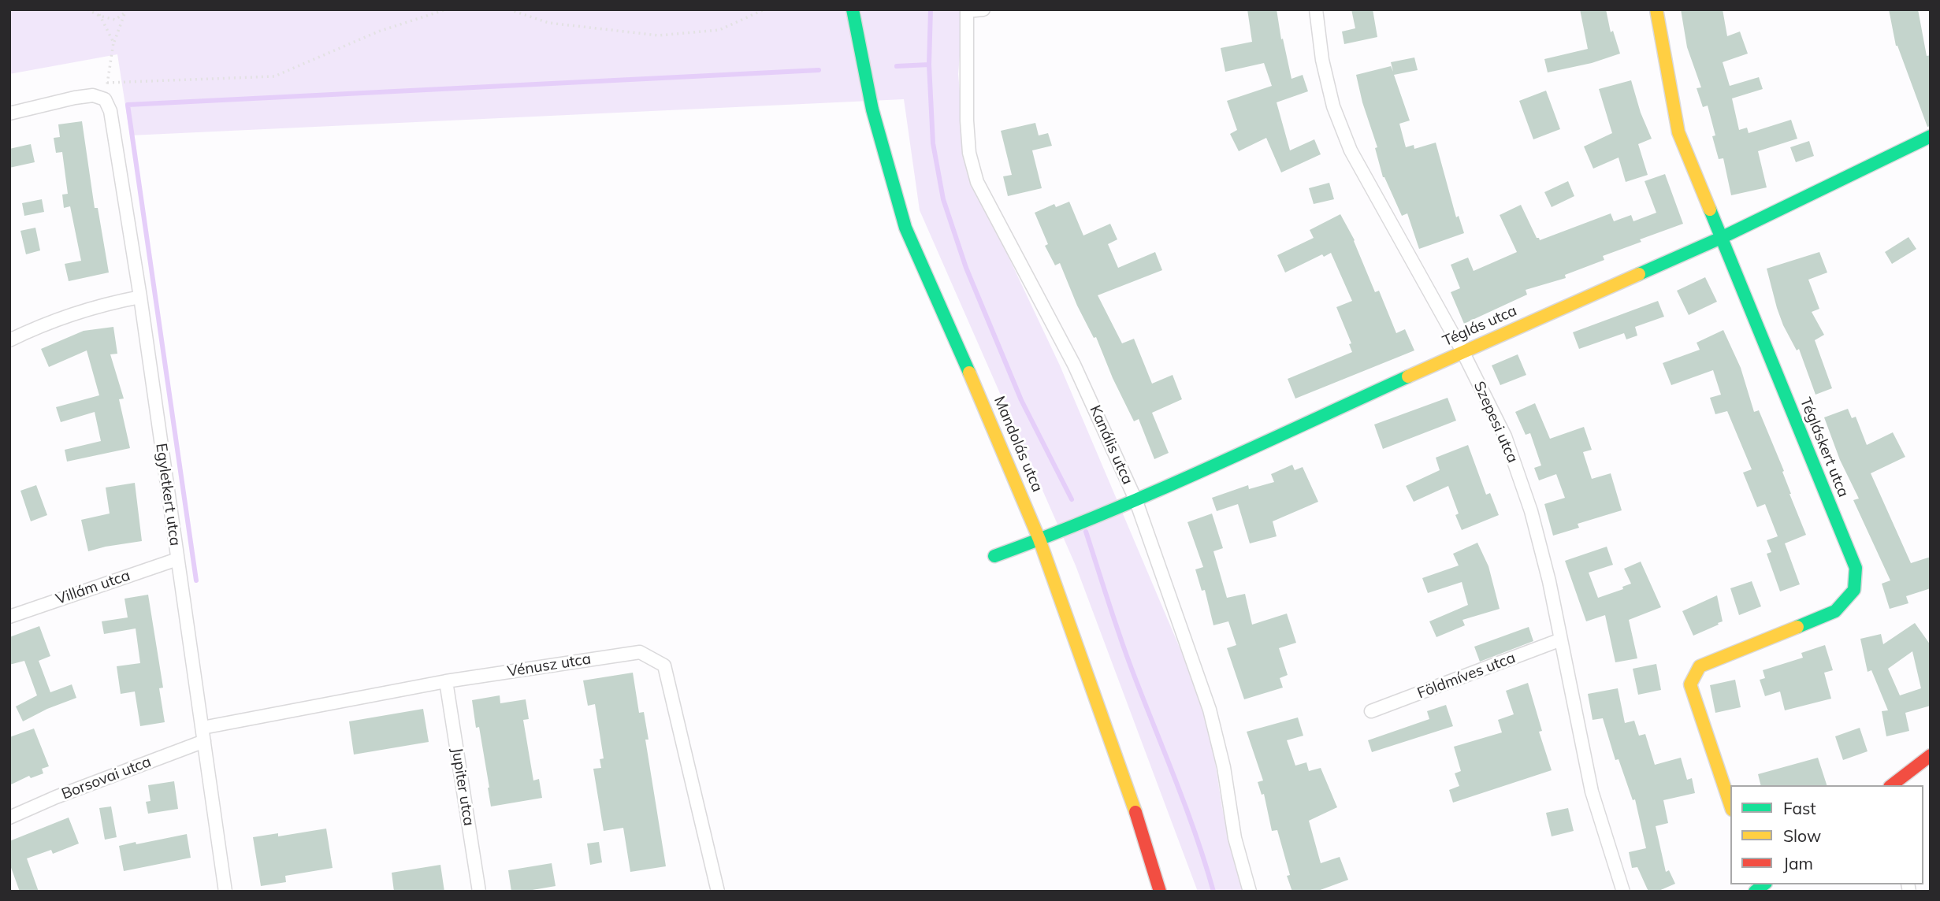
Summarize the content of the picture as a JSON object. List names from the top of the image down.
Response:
{
  "streets": {
    "street": [
      "Téglás utca",
      "Szepesi utca",
      "Mandolás utca",
      "Kanális utca",
      "Tégláskert utca",
      "Egyletkert utca",
      "Villám utca",
      "Vénusz utca",
      "Földmíves utca",
      "Borsovai utca",
      "Jupiter utca"
    ]
  },
  "crossings": [
    ["Téglás utca", "Szepesi utca"],
    ["Téglás utca", "Mandolás utca"],
    ["Téglás utca", "Kanális utca"],
    ["Téglás utca", "Tégláskert utca"],
    ["Szepesi utca", "Földmíves utca"],
    ["Egyletkert utca", "Villám utca"],
    ["Egyletkert utca", "Vénusz utca"],
    ["Egyletkert utca", "Borsovai utca"],
    ["Vénusz utca", "Jupiter utca"]
  ],
  "legend": ["Fast", "Slow", "Jam"]
}
